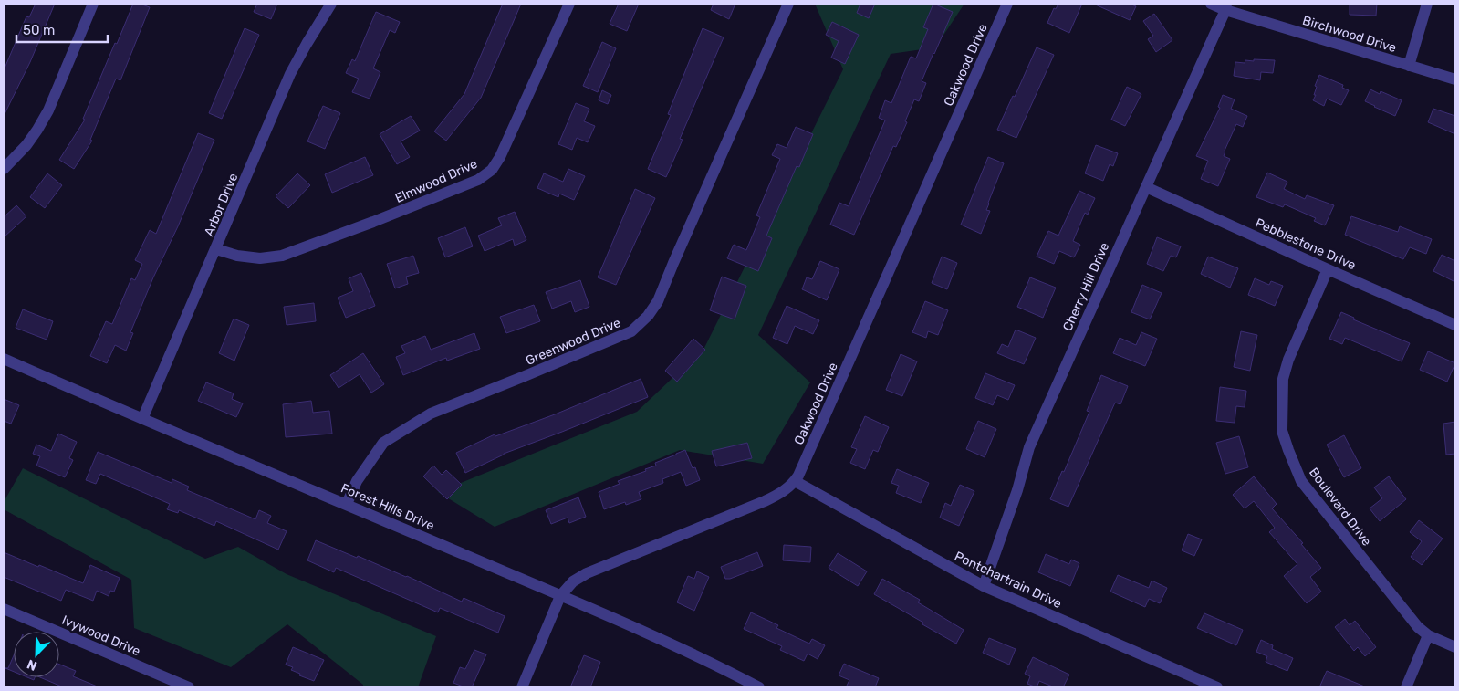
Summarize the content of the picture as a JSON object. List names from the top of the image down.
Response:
{
  "streets": {
    "street": [
      "Birchwood Drive",
      "Oakwood Drive",
      "Elmwood Drive",
      "Arbor Drive",
      "Pebblestone Drive",
      "Cherry Hill Drive",
      "Greenwood Drive",
      "Forest Hills Drive",
      "Boulevard Drive",
      "Pontchartrain Drive",
      "Ivywood Drive"
    ]
  },
  "crossings": [
    ["Birchwood Drive", "Cherry Hill Drive"],
    ["Oakwood Drive", "Forest Hills Drive"],
    ["Oakwood Drive", "Pontchartrain Drive"],
    ["Elmwood Drive", "Arbor Drive"],
    ["Arbor Drive", "Forest Hills Drive"],
    ["Pebblestone Drive", "Cherry Hill Drive"],
    ["Pebblestone Drive", "Boulevard Drive"],
    ["Cherry Hill Drive", "Pontchartrain Drive"],
    ["Greenwood Drive", "Forest Hills Drive"]
  ],
  "scale_bar": "50 m",
  "north": "bottom left"
}
